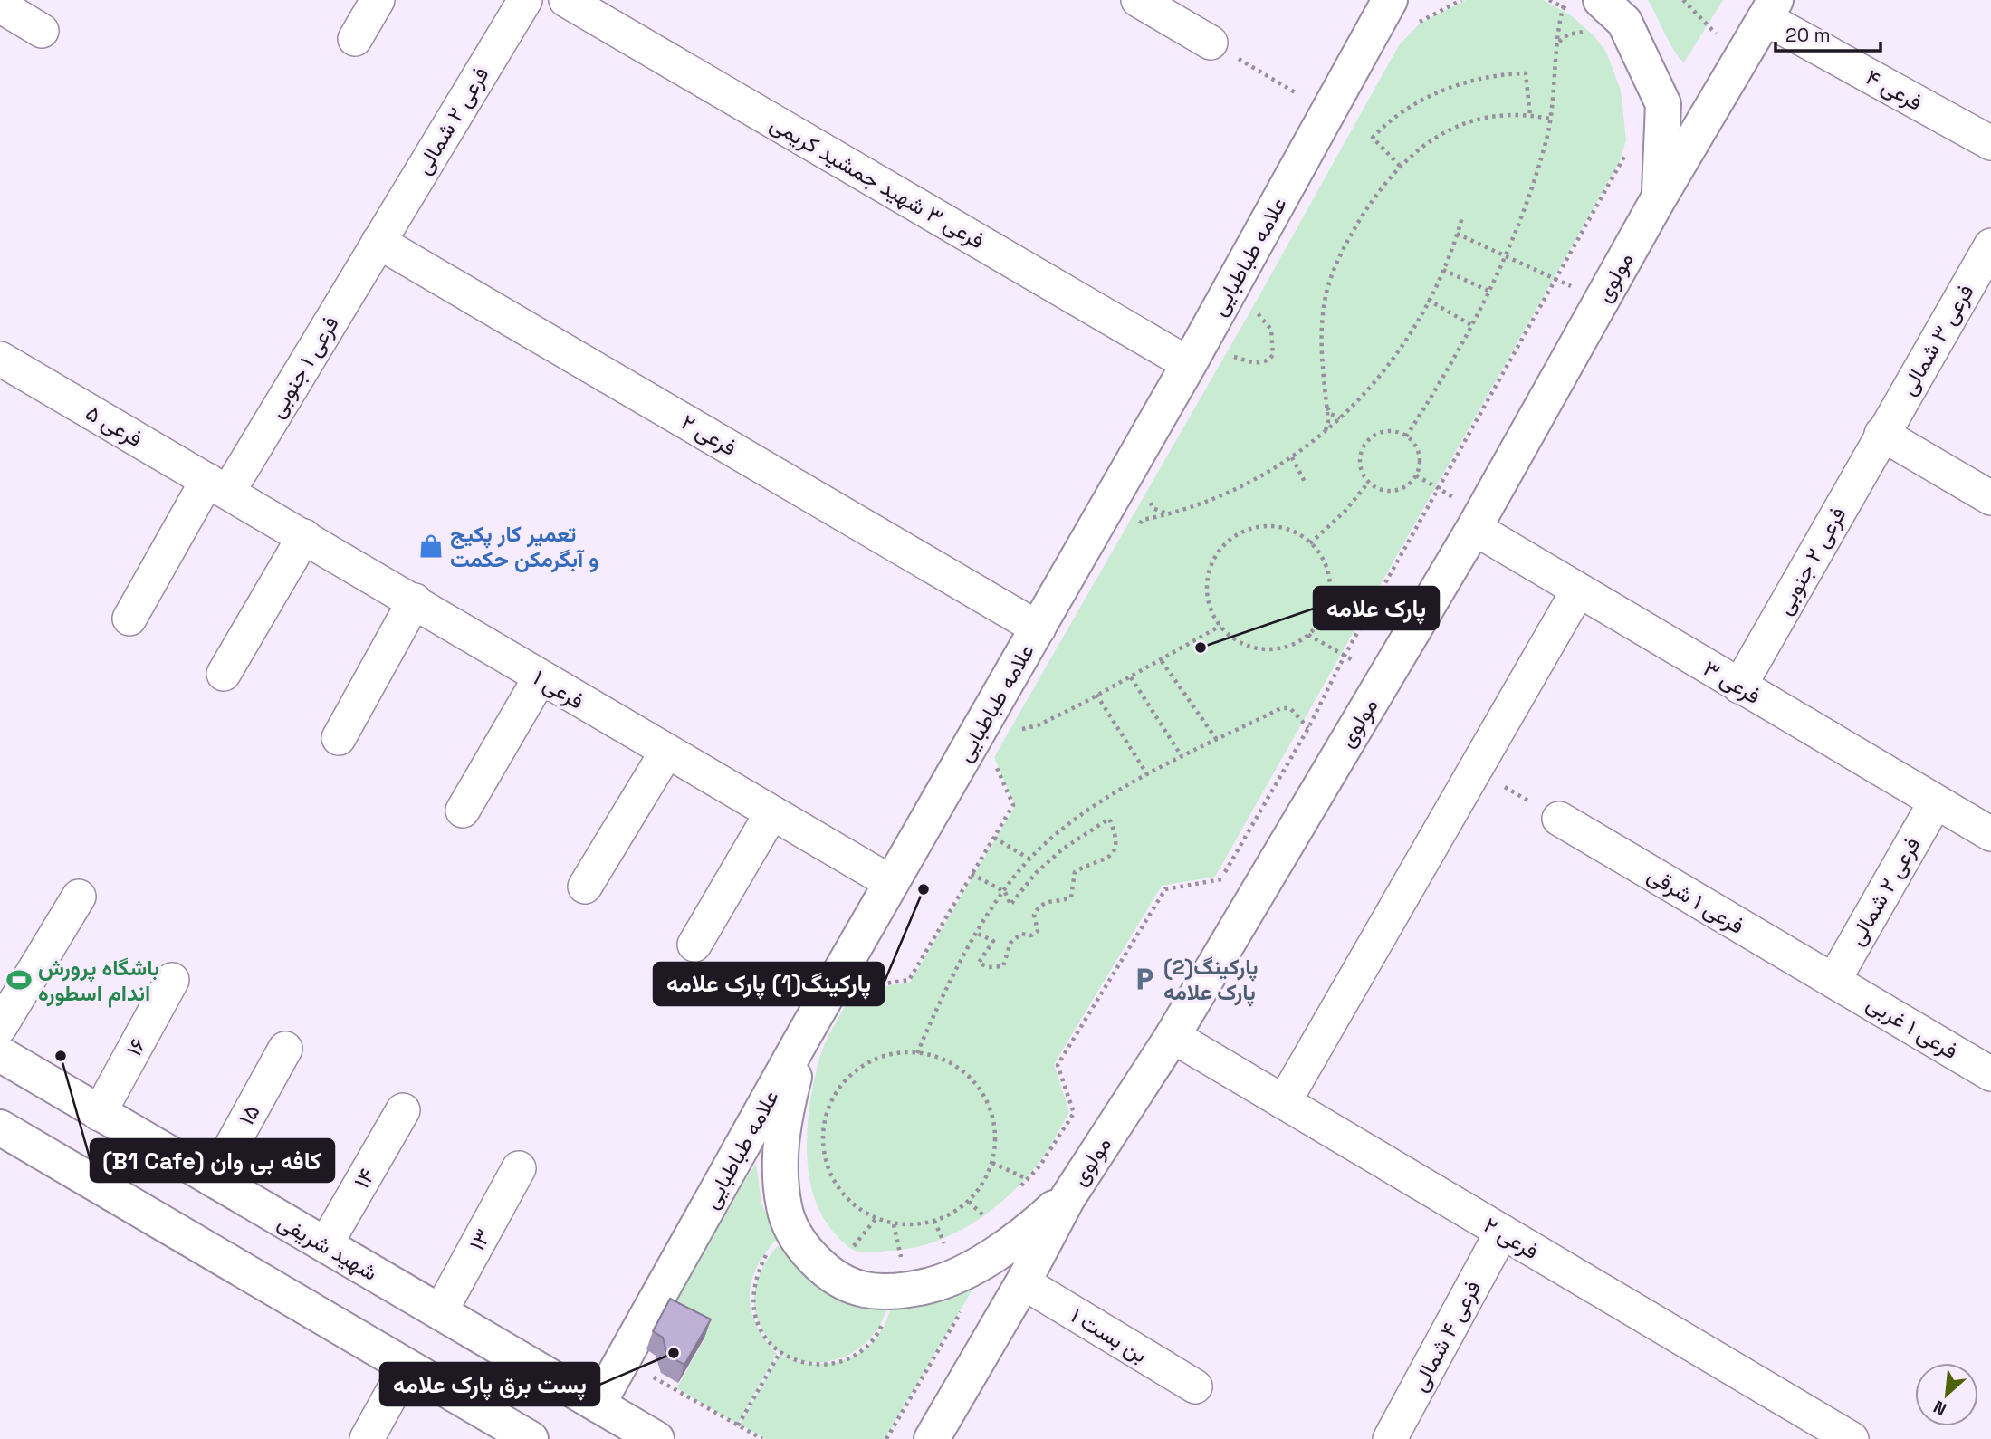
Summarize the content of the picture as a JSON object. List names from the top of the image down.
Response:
{
  "streets": {
    "street": [
      "فرعی ۴",
      "فرعی ۲ شمالی",
      "فرعی ۳ شهید جمشید کریمی",
      "علامه طباطبایی",
      "مولوی",
      "فرعی ۳ شمالی",
      "فرعی ۱ جنوبی",
      "فرعی ۵",
      "فرعی ۲",
      "فرعی ۲ جنوبی",
      "فرعی ۳",
      "فرعی ۱",
      "فرعی ۱ شرقی",
      "فرعی ۱ غربی",
      "۱۶",
      "۱۵",
      "۱۴",
      "۱۳",
      "شهید شریفی",
      "بن بست ۱",
      "فرعی ۴ شمالی"
    ]
  },
  "crossings": [
    ["فرعی ۴", "مولوی"],
    ["فرعی ۲ شمالی", "فرعی ۱ جنوبی"],
    ["فرعی ۲ شمالی", "فرعی ۲"],
    ["فرعی ۲ شمالی", "فرعی ۳"],
    ["فرعی ۲ شمالی", "فرعی ۱ شرقی"],
    ["فرعی ۲ شمالی", "فرعی ۱ غربی"],
    ["فرعی ۳ شهید جمشید کریمی", "علامه طباطبایی"],
    ["علامه طباطبایی", "فرعی ۲"],
    ["علامه طباطبایی", "فرعی ۱"],
    ["علامه طباطبایی", "شهید شریفی"],
    ["مولوی", "فرعی ۲"],
    ["مولوی", "فرعی ۳"],
    ["مولوی", "بن بست ۱"],
    ["فرعی ۳ شمالی", "فرعی ۲ جنوبی"],
    ["فرعی ۱ جنوبی", "فرعی ۵"],
    ["فرعی ۱ جنوبی", "فرعی ۲"],
    ["فرعی ۱ جنوبی", "فرعی ۱"],
    ["فرعی ۵", "فرعی ۱"],
    ["فرعی ۲", "فرعی ۴ شمالی"],
    ["فرعی ۲ جنوبی", "فرعی ۳"],
    ["فرعی ۱ شرقی", "فرعی ۱ غربی"],
    ["۱۶", "شهید شریفی"],
    ["۱۵", "شهید شریفی"],
    ["۱۴", "شهید شریفی"],
    ["۱۳", "شهید شریفی"]
  ],
  "places": {
    "shop": ["تعمیر کار پکیج و آبگرمکن حکمت"],
    "other": [
      "پارک علامه",
      "پارکینگ(1) پارک علامه",
      "(B1 Cafe) کافه بی وان",
      "پست برق پارک علامه"
    ],
    "parking": ["پارکینگ(2) پارک علامه"],
    "sports": ["باشگاه پرورش اندام اسطوره"]
  },
  "scale_bar": "20 m",
  "north": "bottom left"
}
